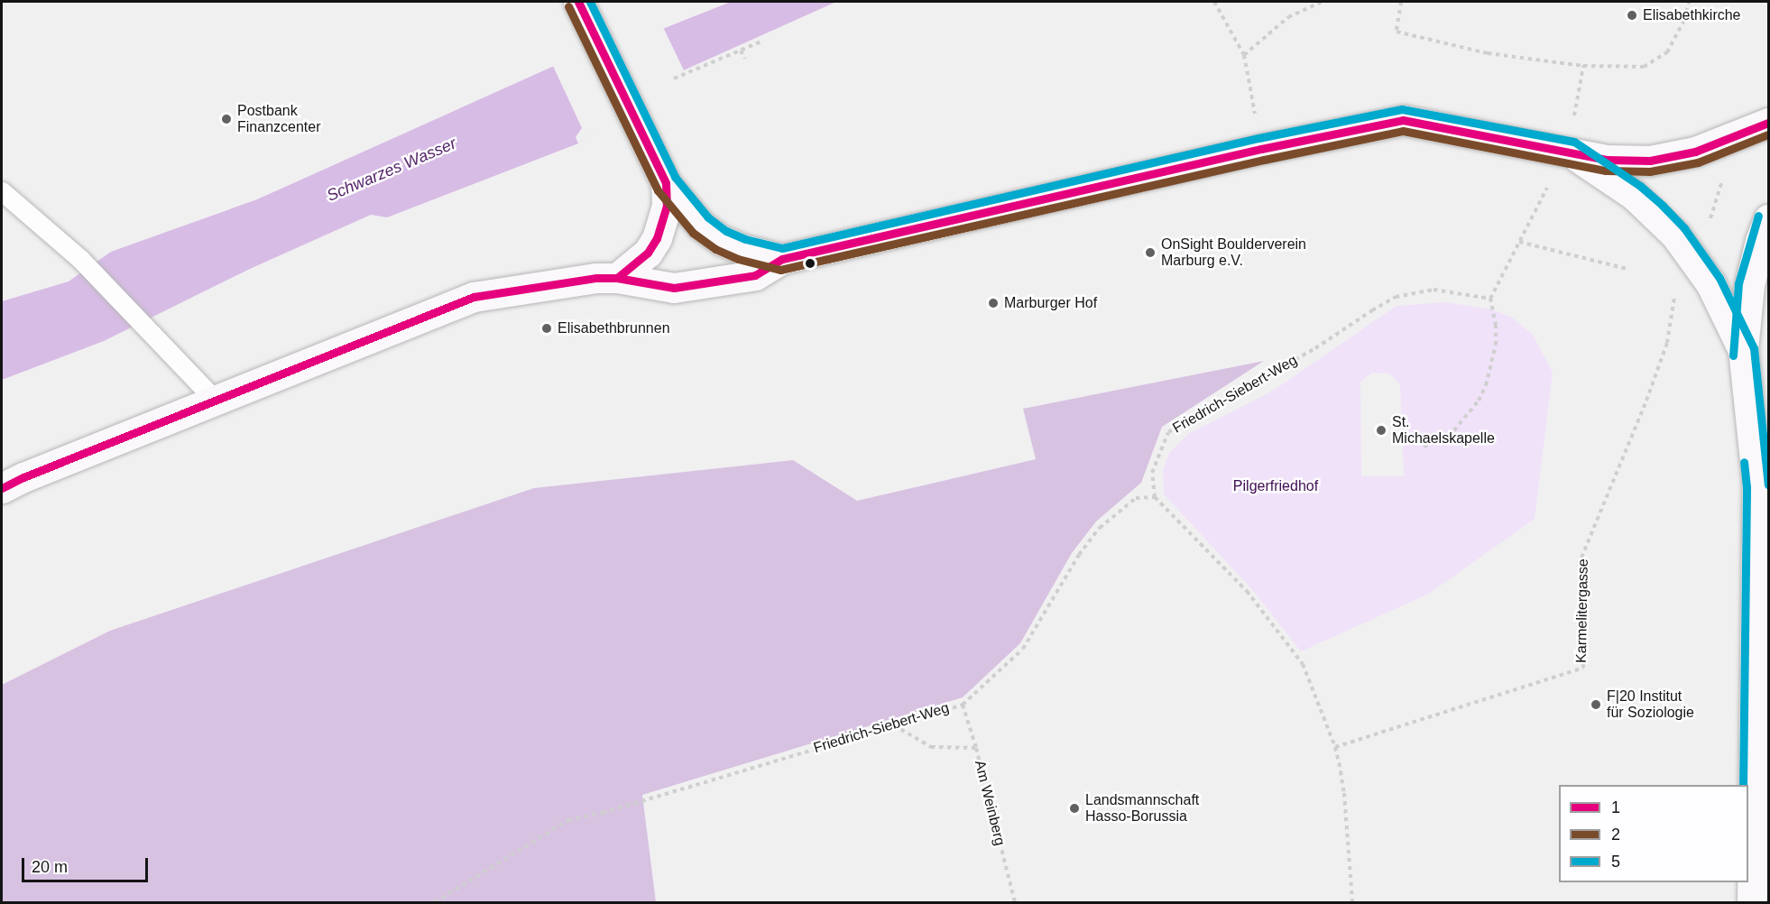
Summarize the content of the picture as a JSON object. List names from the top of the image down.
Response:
{
  "streets": {
    "path": ["Friedrich-Siebert-Weg", "Karmelitergasse", "Am Weinberg"]
  },
  "crossings": [
    ["Friedrich-Siebert-Weg", "Am Weinberg"]
  ],
  "water": ["Schwarzes Wasser"],
  "parks": ["Pilgerfriedhof"],
  "places": [
    "Elisabethkirche",
    "Postbank Finanzcenter",
    "OnSight Boulderverein Marburg e.V.",
    "Marburger Hof",
    "Elisabethbrunnen",
    "St. Michaelskapelle",
    "F|20 Institut für Soziologie",
    "Landsmannschaft Hasso-Borussia"
  ],
  "lines": ["transit line 1", "transit line 5", "transit line 2"],
  "legend": ["1", "2", "5"],
  "scale_bar": "20 m"
}
